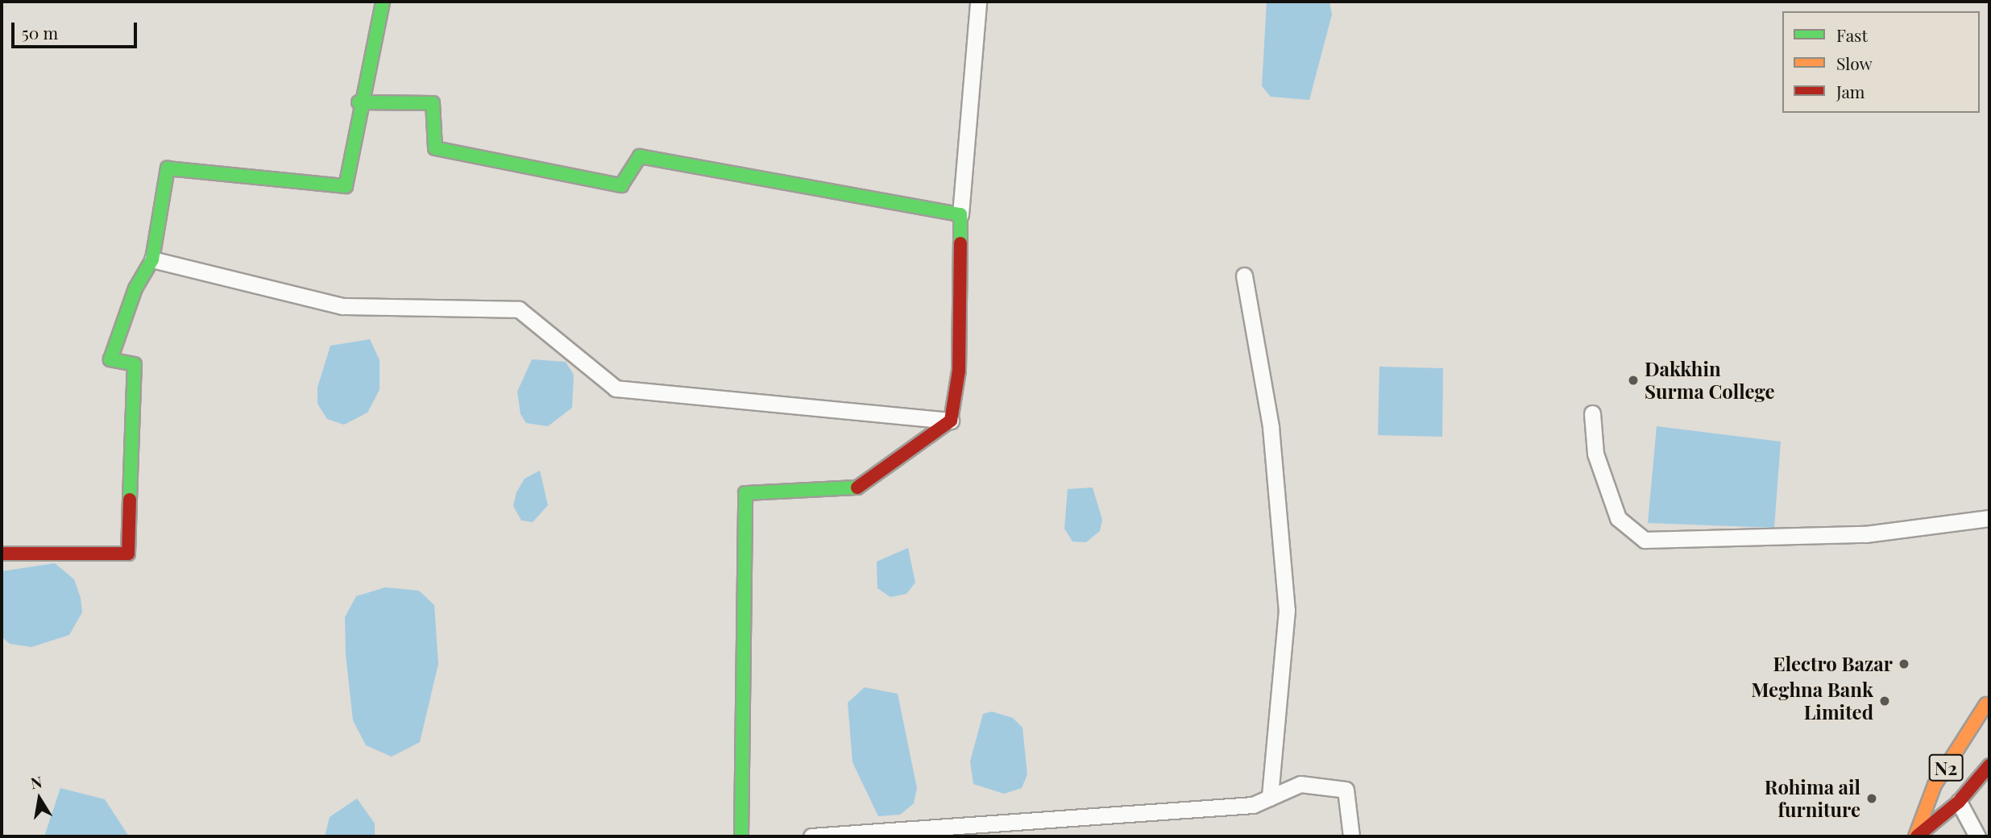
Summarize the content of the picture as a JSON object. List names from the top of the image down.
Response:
{
  "streets": {
    "main road": ["N2"]
  },
  "places": [
    "Dakkhin Surma College",
    "Electro Bazar",
    "Meghna Bank Limited",
    "Rohima ail furniture"
  ],
  "legend": ["Fast", "Slow", "Jam"],
  "scale_bar": "50 m",
  "north": "top"
}
